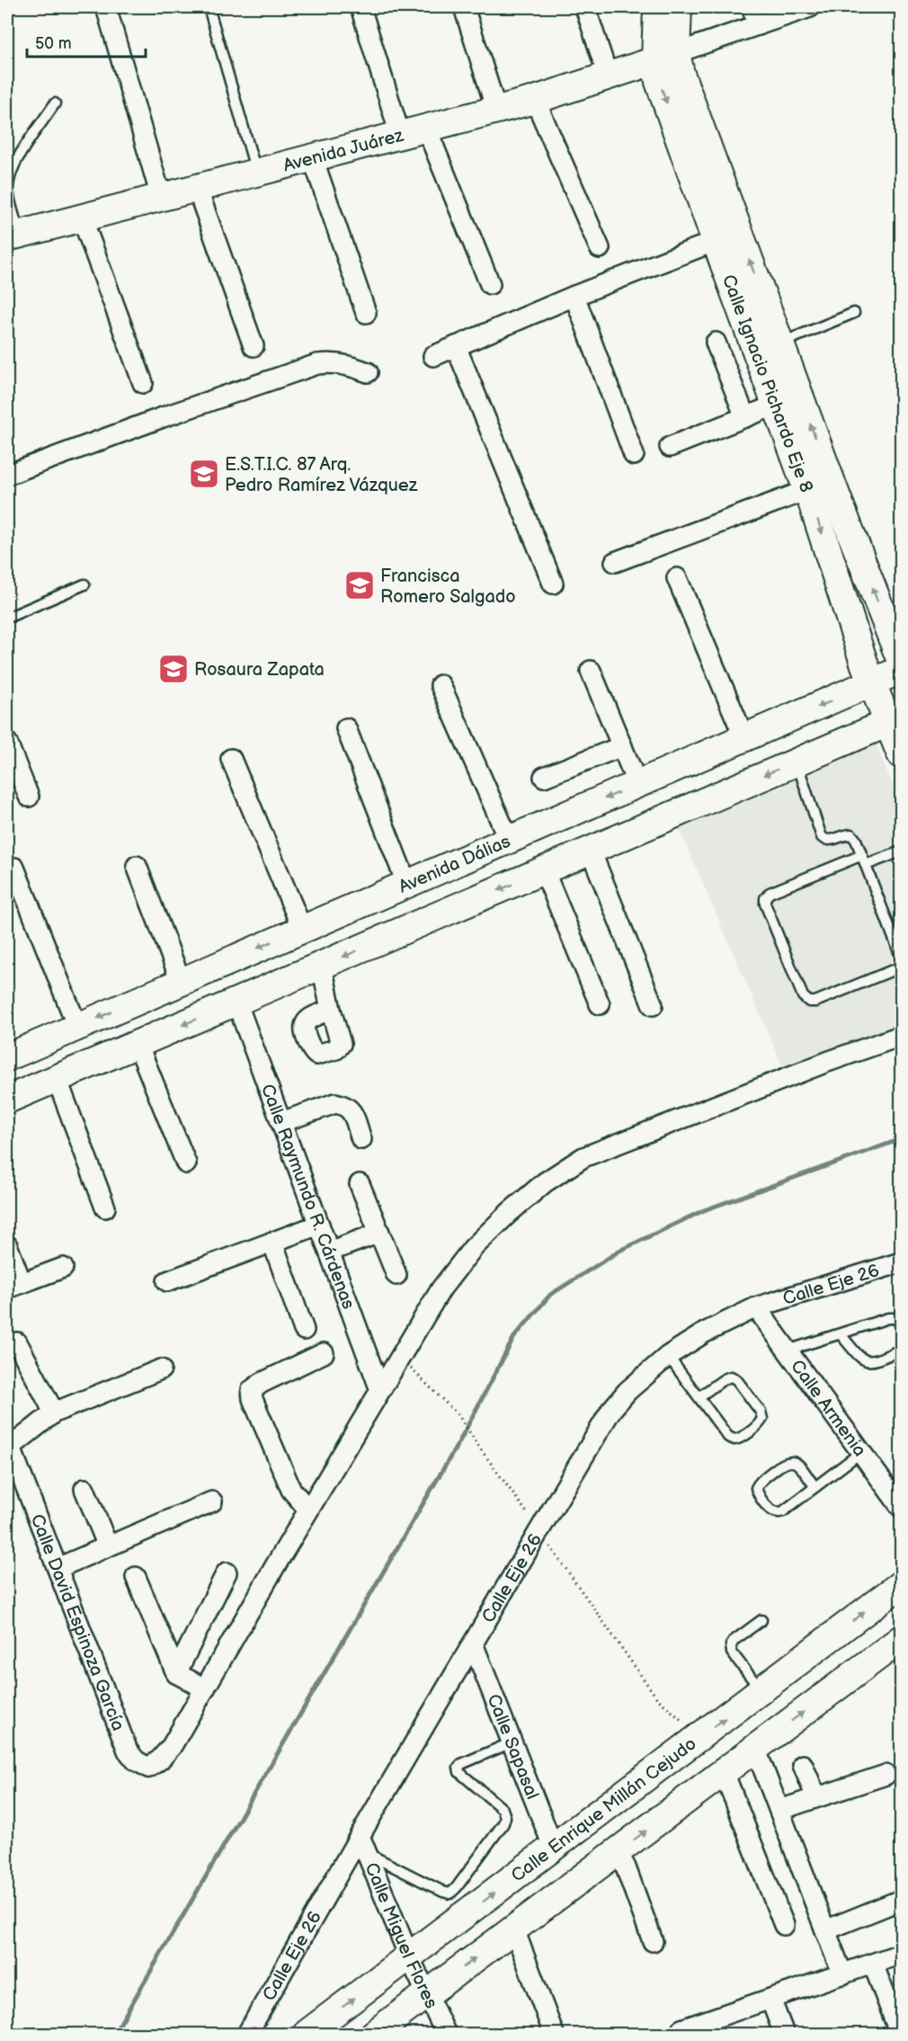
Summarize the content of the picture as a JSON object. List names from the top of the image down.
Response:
{
  "streets": {
    "main road": [
      "Avenida Juárez",
      "Calle Ignacio Pichardo Eje 8",
      "Avenida Dálias",
      "Calle Enrique Millán Cejudo"
    ],
    "street": [
      "Calle Raymundo R. Cárdenas",
      "Calle Eje 26",
      "Calle Armenia",
      "Calle David Espinoza García",
      "Calle Sapasal",
      "Calle Miguel Flores"
    ]
  },
  "crossings": [
    ["Avenida Juárez", "Calle Ignacio Pichardo Eje 8"],
    ["Calle Ignacio Pichardo Eje 8", "Avenida Dálias"],
    ["Calle Eje 26", "Calle Armenia"],
    ["Calle Eje 26", "Calle Sapasal"],
    ["Calle Eje 26", "Calle Miguel Flores"],
    ["Calle Sapasal", "Calle Enrique Millán Cejudo"],
    ["Calle Enrique Millán Cejudo", "Calle Miguel Flores"]
  ],
  "places": {
    "school or university": ["E.S.T.I.C. 87 Arq. Pedro Ramírez Vázquez", "Francisca Romero Salgado", "Rosaura Zapata"]
  },
  "scale_bar": "50 m"
}
